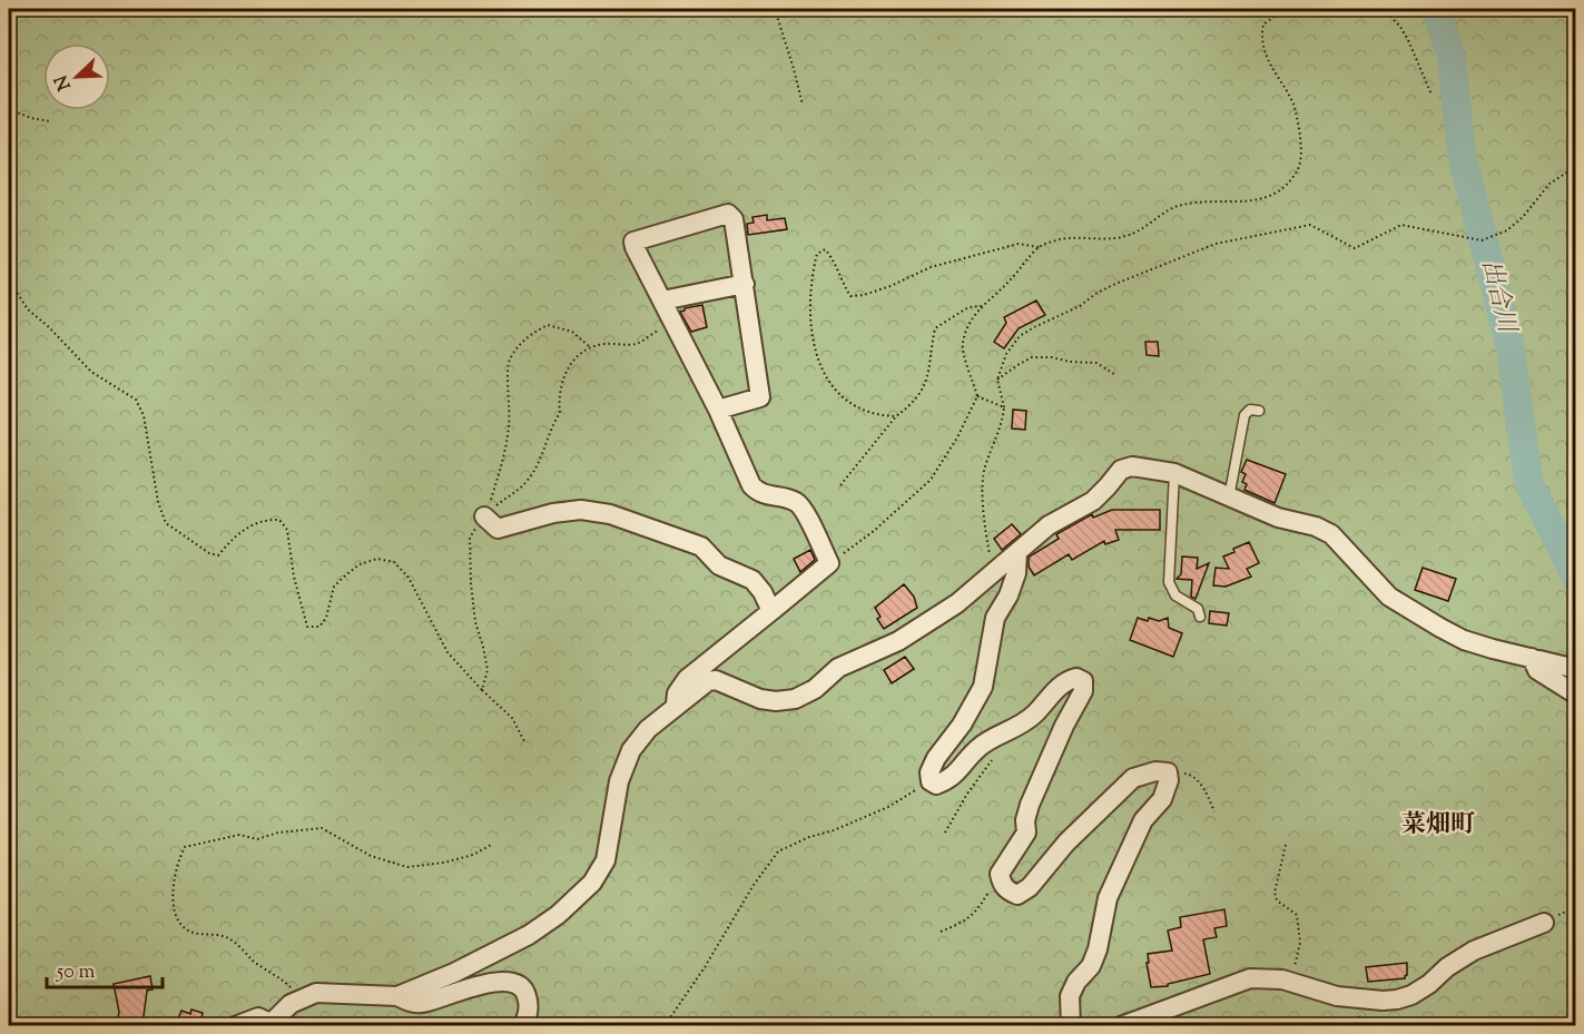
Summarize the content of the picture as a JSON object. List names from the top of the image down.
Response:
{
  "districts": ["菜畑町"],
  "water": ["出合川"],
  "scale_bar": "50 m",
  "north": "bottom left"
}
